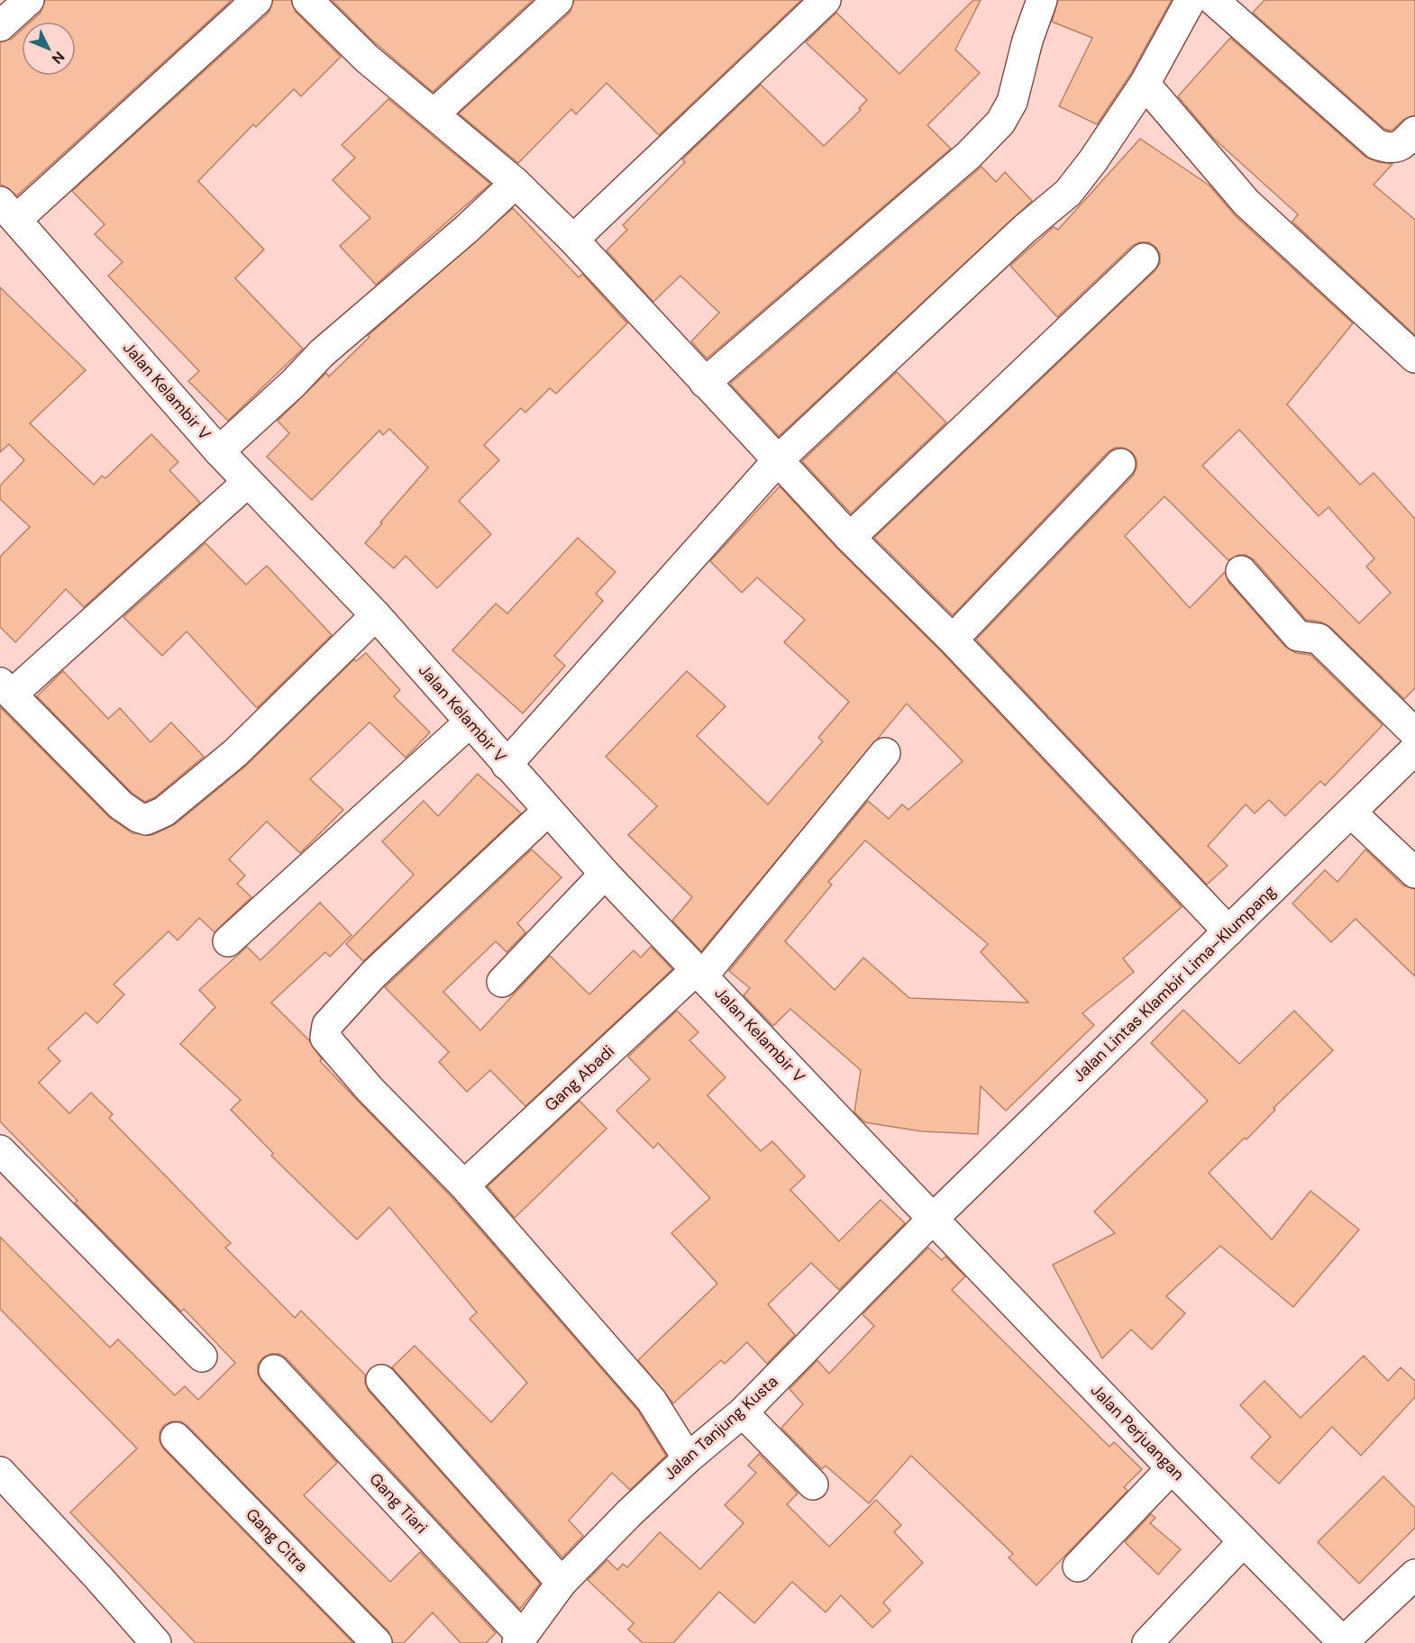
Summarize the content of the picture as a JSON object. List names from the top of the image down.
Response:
{
  "streets": {
    "street": [
      "Jalan Kelambir V",
      "Jalan Lintas Klambir Lima–Klumpang",
      "Gang Abadi",
      "Jalan Tanjung Kusta",
      "Jalan Perjuangan",
      "Gang Tiari",
      "Gang Citra"
    ]
  },
  "crossings": [
    ["Jalan Kelambir V", "Jalan Lintas Klambir Lima–Klumpang"],
    ["Jalan Kelambir V", "Gang Abadi"],
    ["Jalan Kelambir V", "Jalan Tanjung Kusta"],
    ["Jalan Kelambir V", "Jalan Perjuangan"],
    ["Jalan Lintas Klambir Lima–Klumpang", "Jalan Tanjung Kusta"],
    ["Jalan Lintas Klambir Lima–Klumpang", "Jalan Perjuangan"],
    ["Jalan Tanjung Kusta", "Jalan Perjuangan"],
    ["Jalan Tanjung Kusta", "Gang Tiari"]
  ],
  "north": "bottom right"
}
